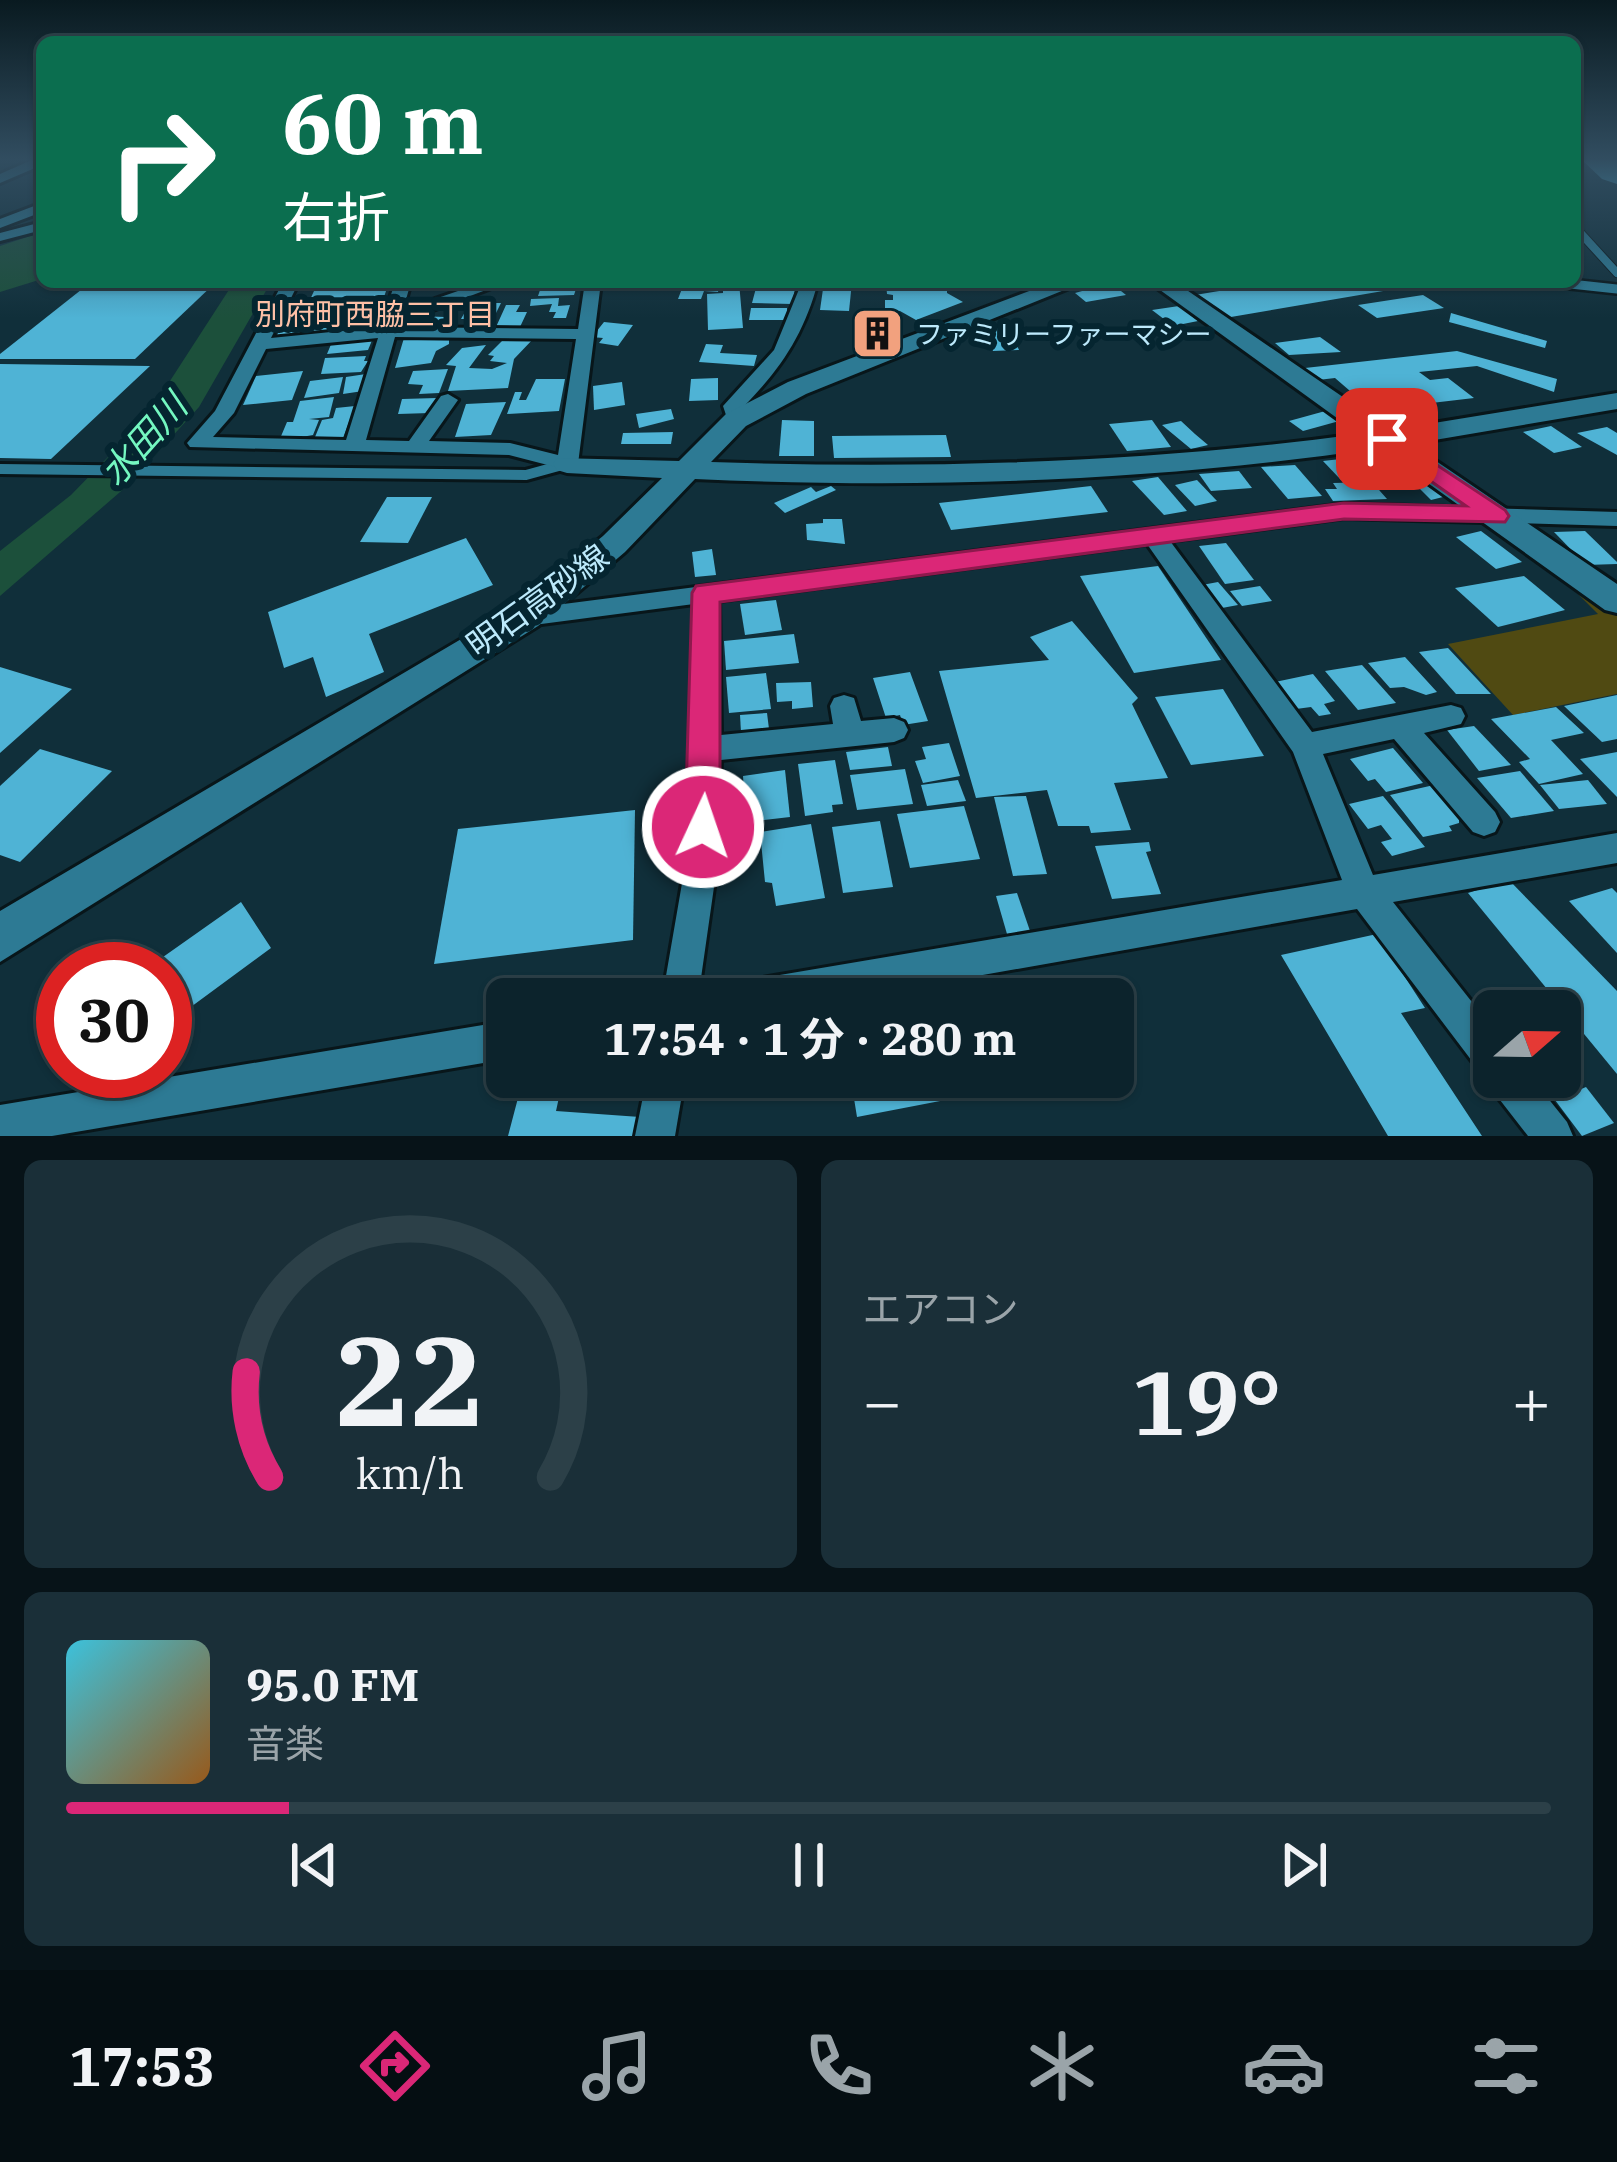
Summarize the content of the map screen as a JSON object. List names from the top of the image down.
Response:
{
  "streets": {
    "main road": ["明石高砂線"]
  },
  "districts": ["別府町西脇三丁目"],
  "water": ["水田川"],
  "places": {
    "building": ["ファミリーファーマシー"]
  },
  "north": "right",
  "page": {
    "turn": ["60 m", "右折"],
    "limit": "30",
    "trip": "17:54 · 1 分 · 280 m",
    "tile": "エアコン",
    "heat": ["−", "19°", "+"],
    "song": ["95.0 FM", "音楽"],
    "tabs": "17:53",
    "gauge": ["22", "km/h"]
  }
}
